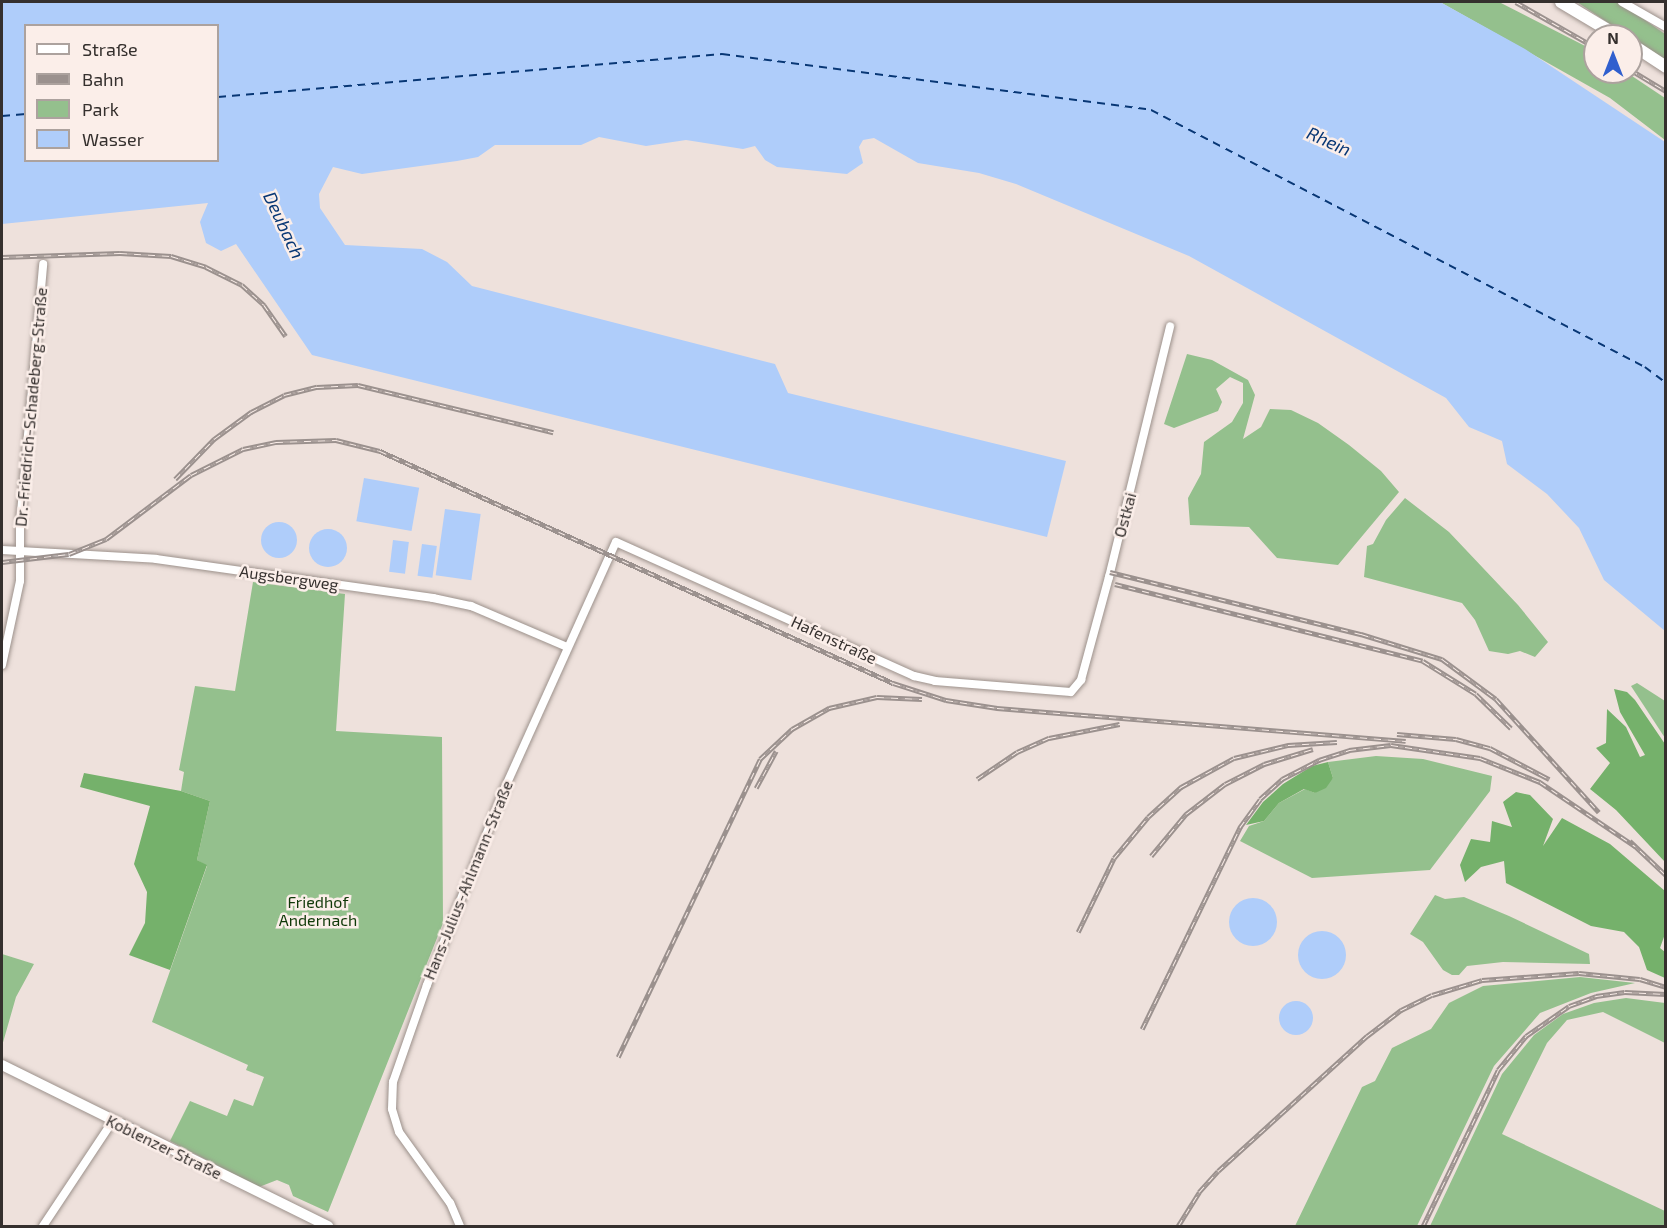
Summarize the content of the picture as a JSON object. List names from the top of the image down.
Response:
{
  "streets": {
    "street": [
      "Dr.-Friedrich-Schadeberg-Straße",
      "Ostkai",
      "Augsbergweg",
      "Hafenstraße",
      "Hans-Julius-Ahlmann-Straße",
      "Koblenzer Straße"
    ]
  },
  "crossings": [
    ["Dr.-Friedrich-Schadeberg-Straße", "Augsbergweg"],
    ["Ostkai", "Hafenstraße"],
    ["Augsbergweg", "Hans-Julius-Ahlmann-Straße"],
    ["Hafenstraße", "Hans-Julius-Ahlmann-Straße"]
  ],
  "water": ["Rhein", "Deubach"],
  "parks": ["Friedhof Andernach"],
  "legend": [
    "Straße",
    "Bahn",
    "Park",
    "Wasser"
  ],
  "north": "top"
}
